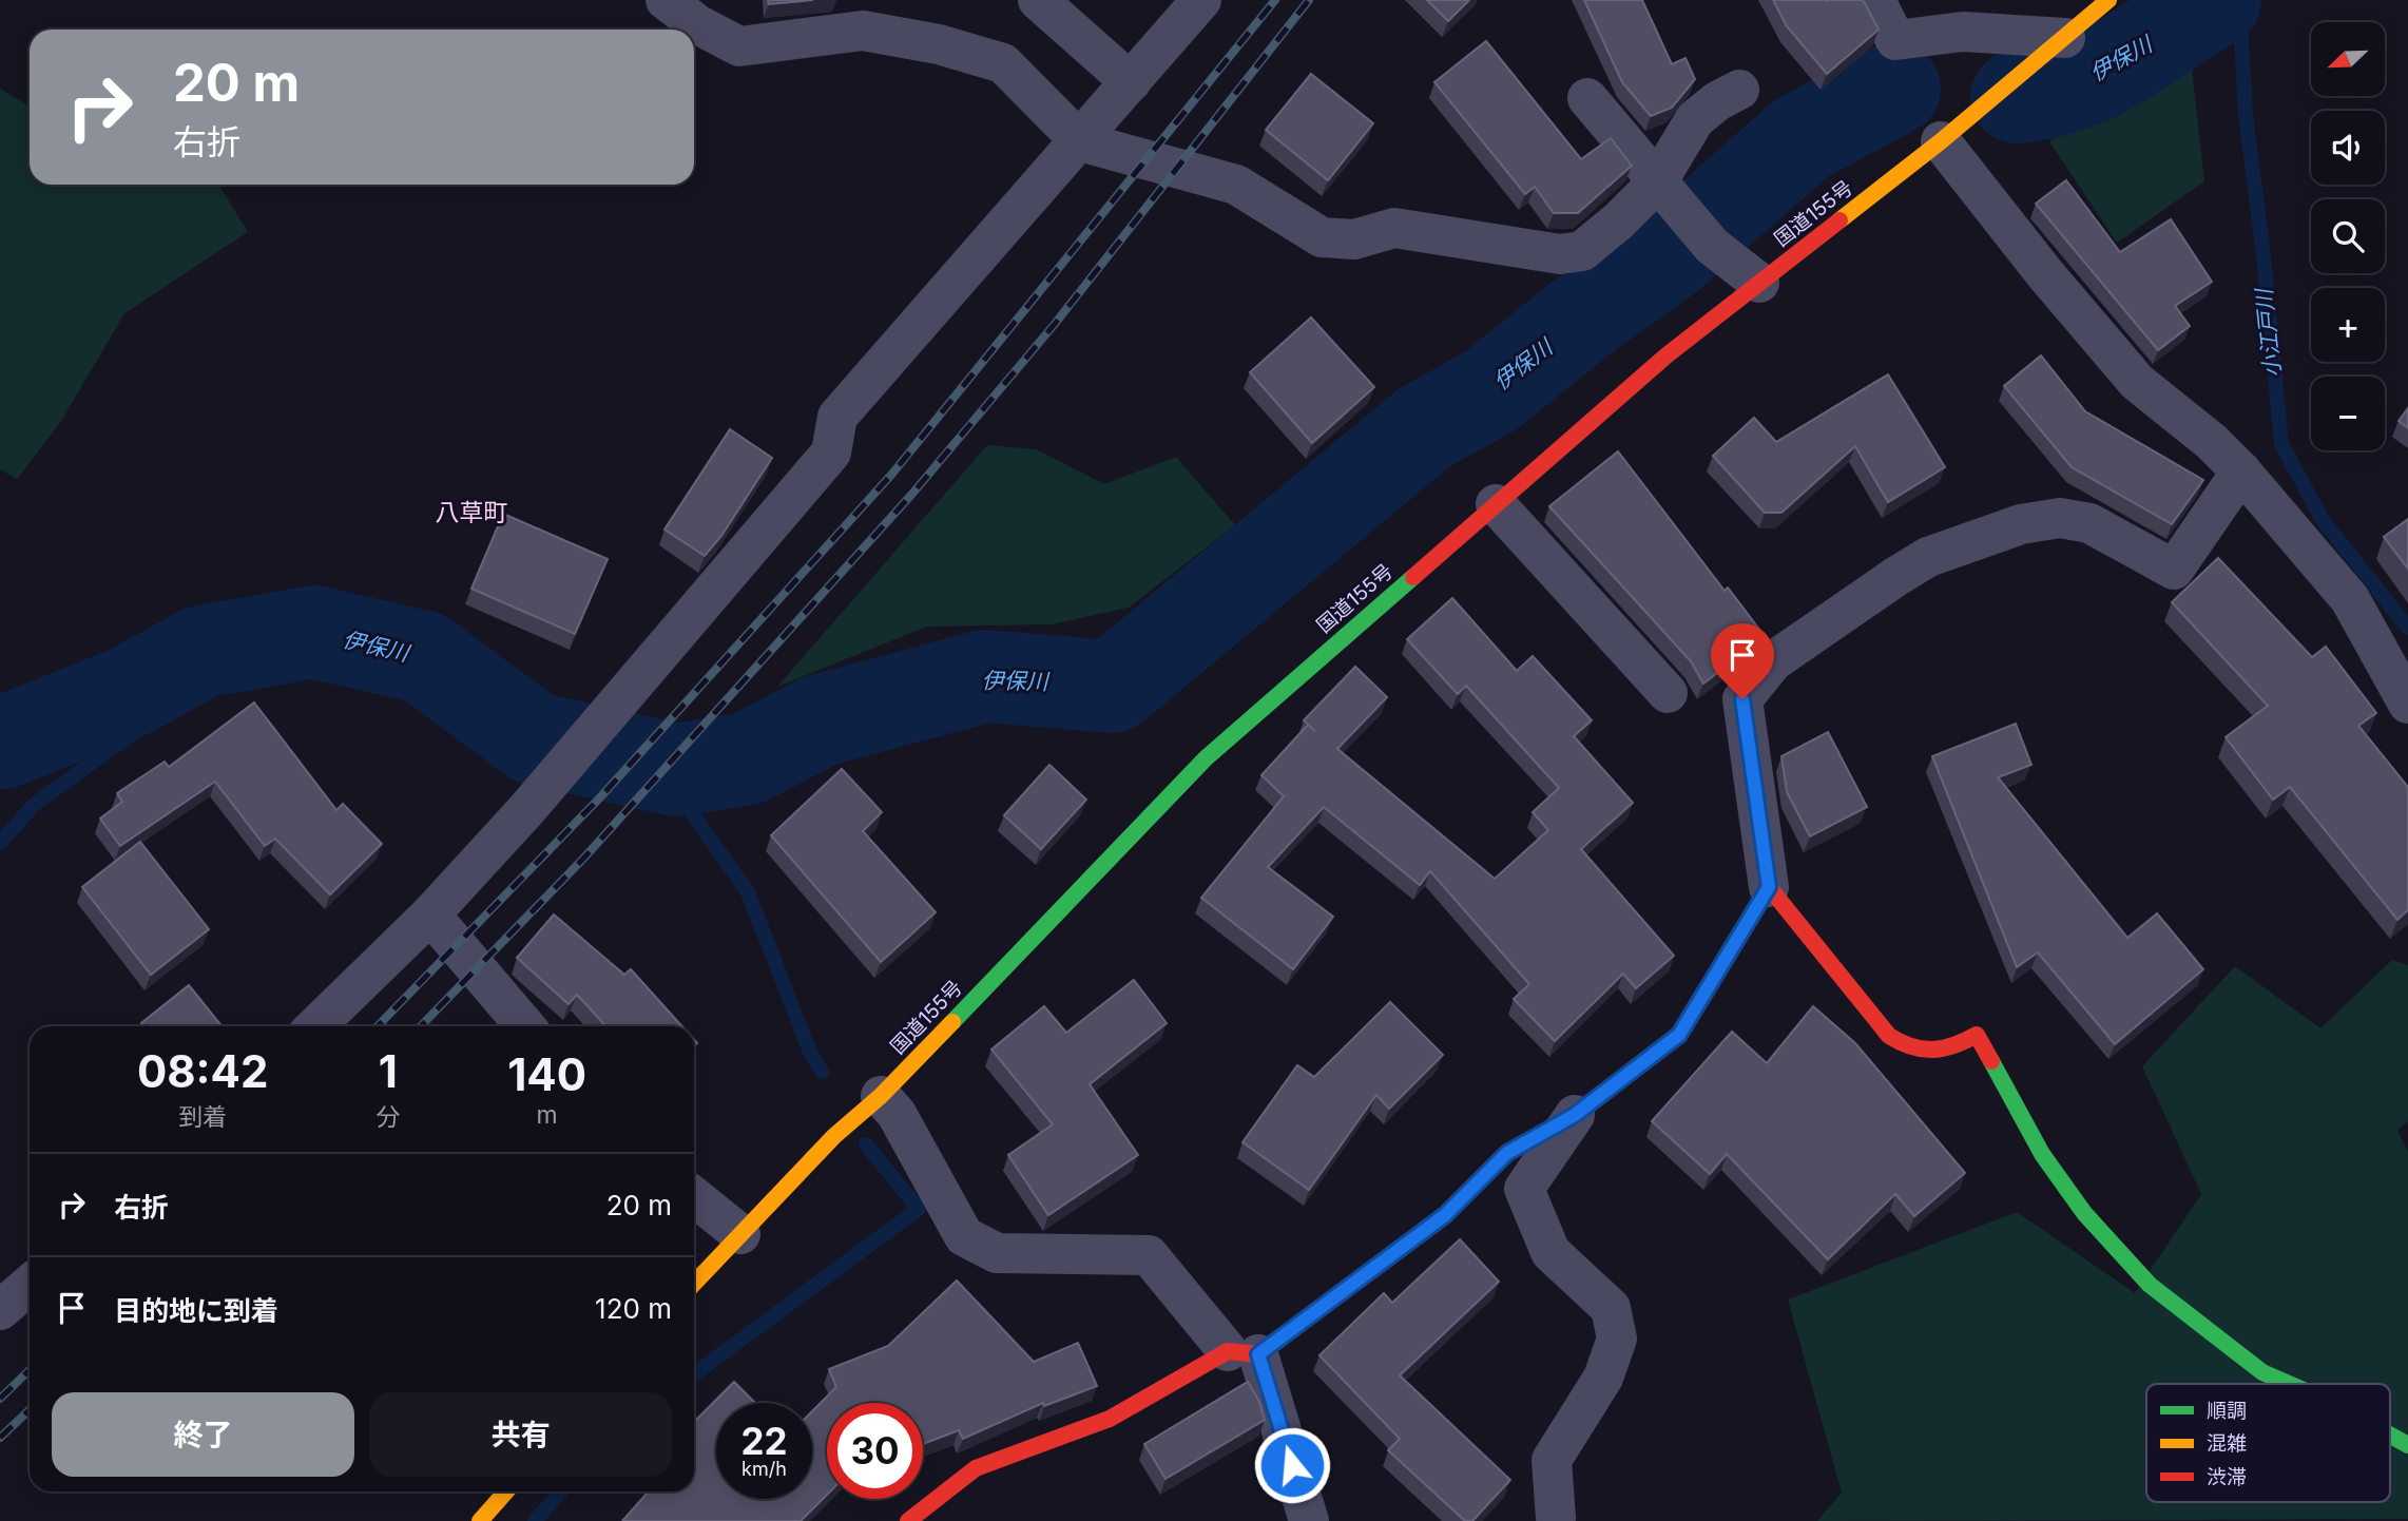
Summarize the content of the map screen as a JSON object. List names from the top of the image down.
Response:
{
  "streets": {
    "main road": ["国道155号"]
  },
  "districts": ["八草町"],
  "water": ["伊保川", "小江戸川"],
  "legend": ["順調", "混雑", "渋滞"],
  "north": "bottom left",
  "page": {
    "map_buttons": ["+", "−"],
    "turn": ["20 m", "右折"],
    "eta": [
      "08:42",
      "到着",
      "1",
      "分",
      "140",
      "m"
    ],
    "list": [
      {
        "name": "右折",
        "value": "20 m"
      },
      {
        "name": "目的地に到着",
        "value": "120 m"
      }
    ],
    "buttons": ["終了", "共有"],
    "speed": "22 km/h",
    "limit": "30"
  }
}
